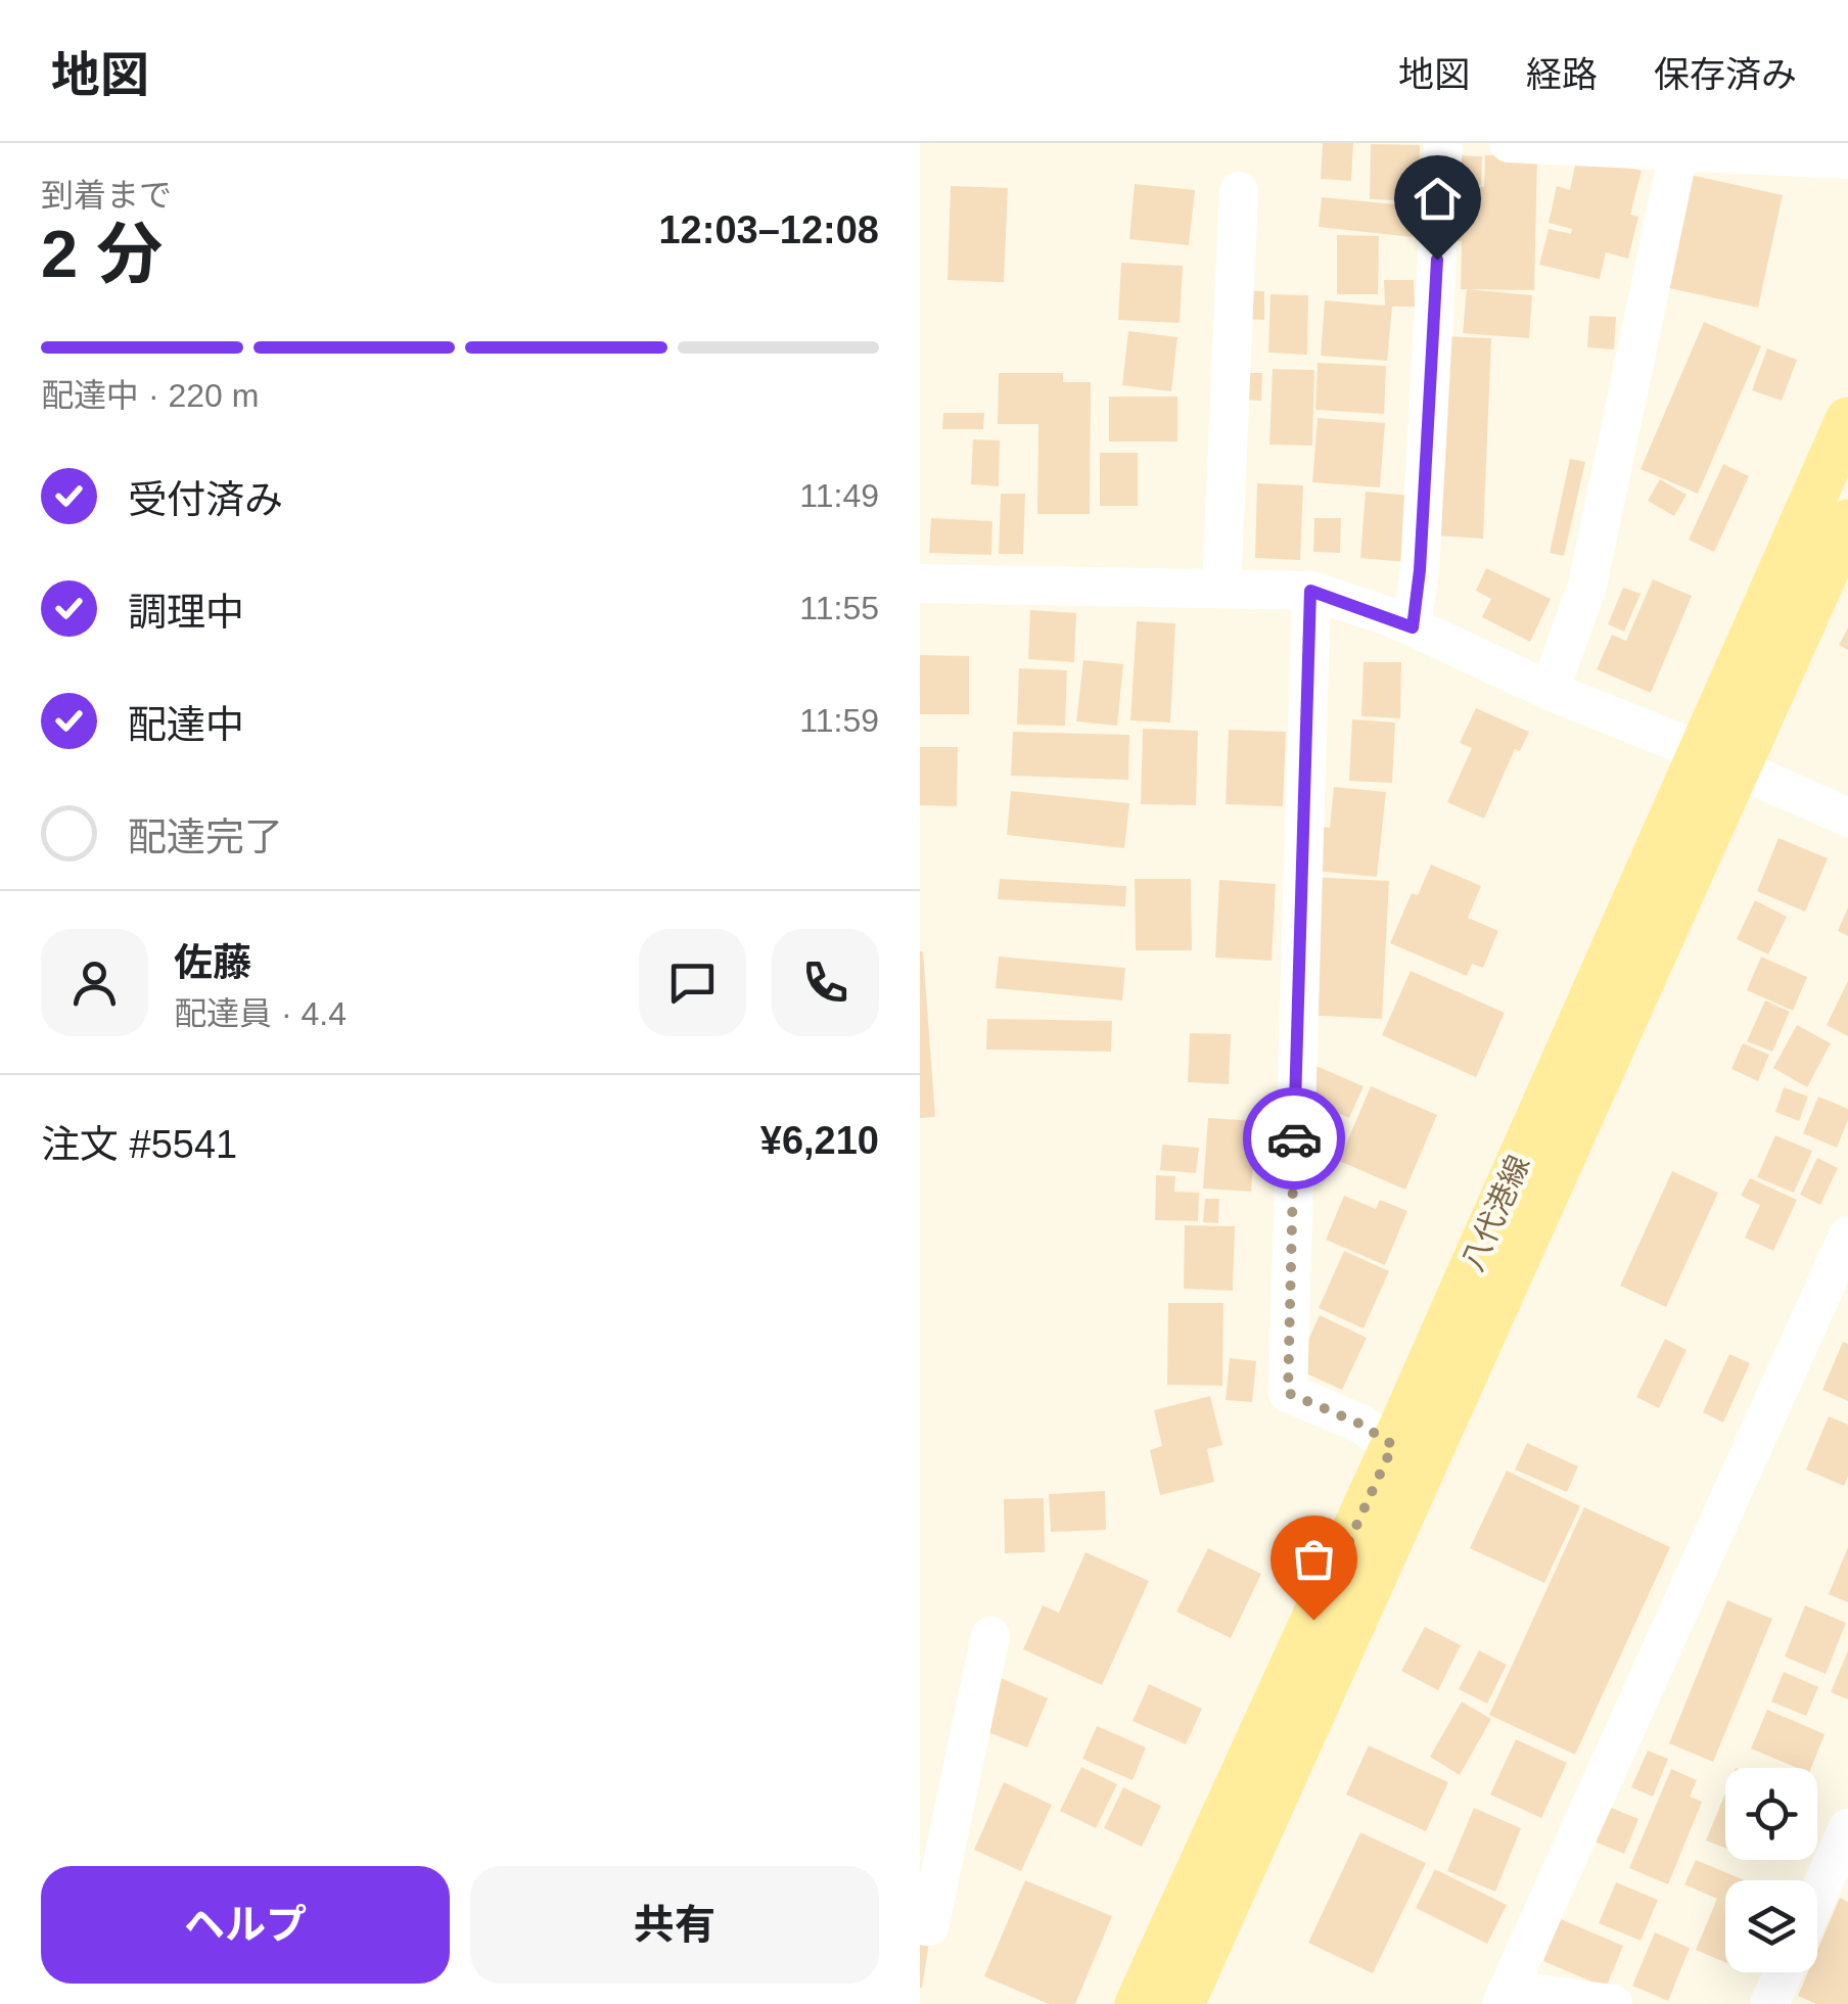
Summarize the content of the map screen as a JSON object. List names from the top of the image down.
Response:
{
  "streets": {
    "main road": ["八代港線"]
  },
  "page": {
    "header": "地図",
    "nav": ["地図", "経路", "保存済み"],
    "heading": ["2 分", "到着まで", "12:03–12:08"],
    "panel": [
      "佐藤",
      "配達員 · 4.4",
      "注文 #5541",
      "¥6,210"
    ],
    "bar": "配達中 · 220 m",
    "list": [
      ["受付済み", "11:49"],
      ["調理中", "11:55"],
      ["配達中", "11:59"],
      "配達完了"
    ],
    "buttons": ["ヘルプ", "共有"]
  }
}
